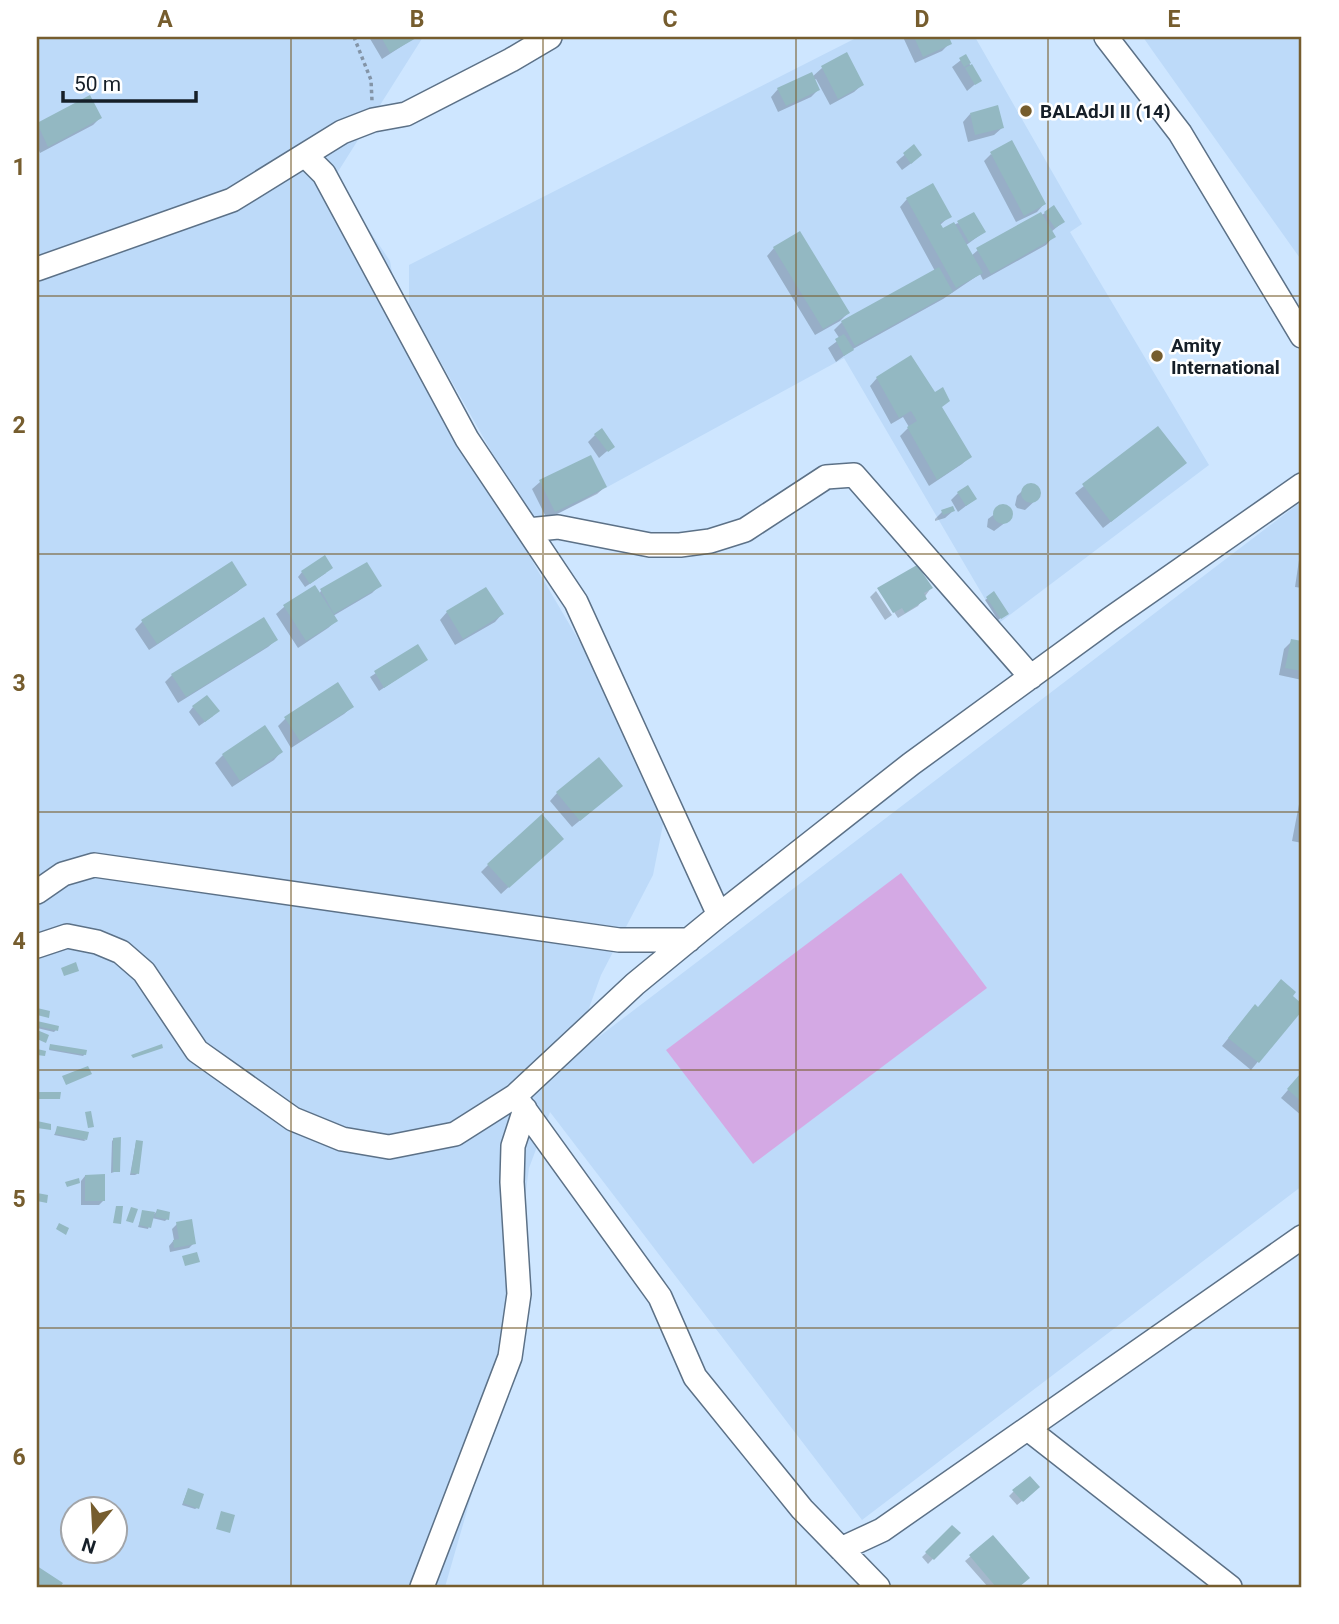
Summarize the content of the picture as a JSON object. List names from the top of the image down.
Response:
{
  "places": ["BALAdJI II (14)", "Amity International"],
  "scale_bar": "50 m",
  "north": "bottom",
  "grid": {
    "columns": [
      "A",
      "B",
      "C",
      "D",
      "E"
    ],
    "rows": [
      "1",
      "2",
      "3",
      "4",
      "5",
      "6"
    ]
  }
}
